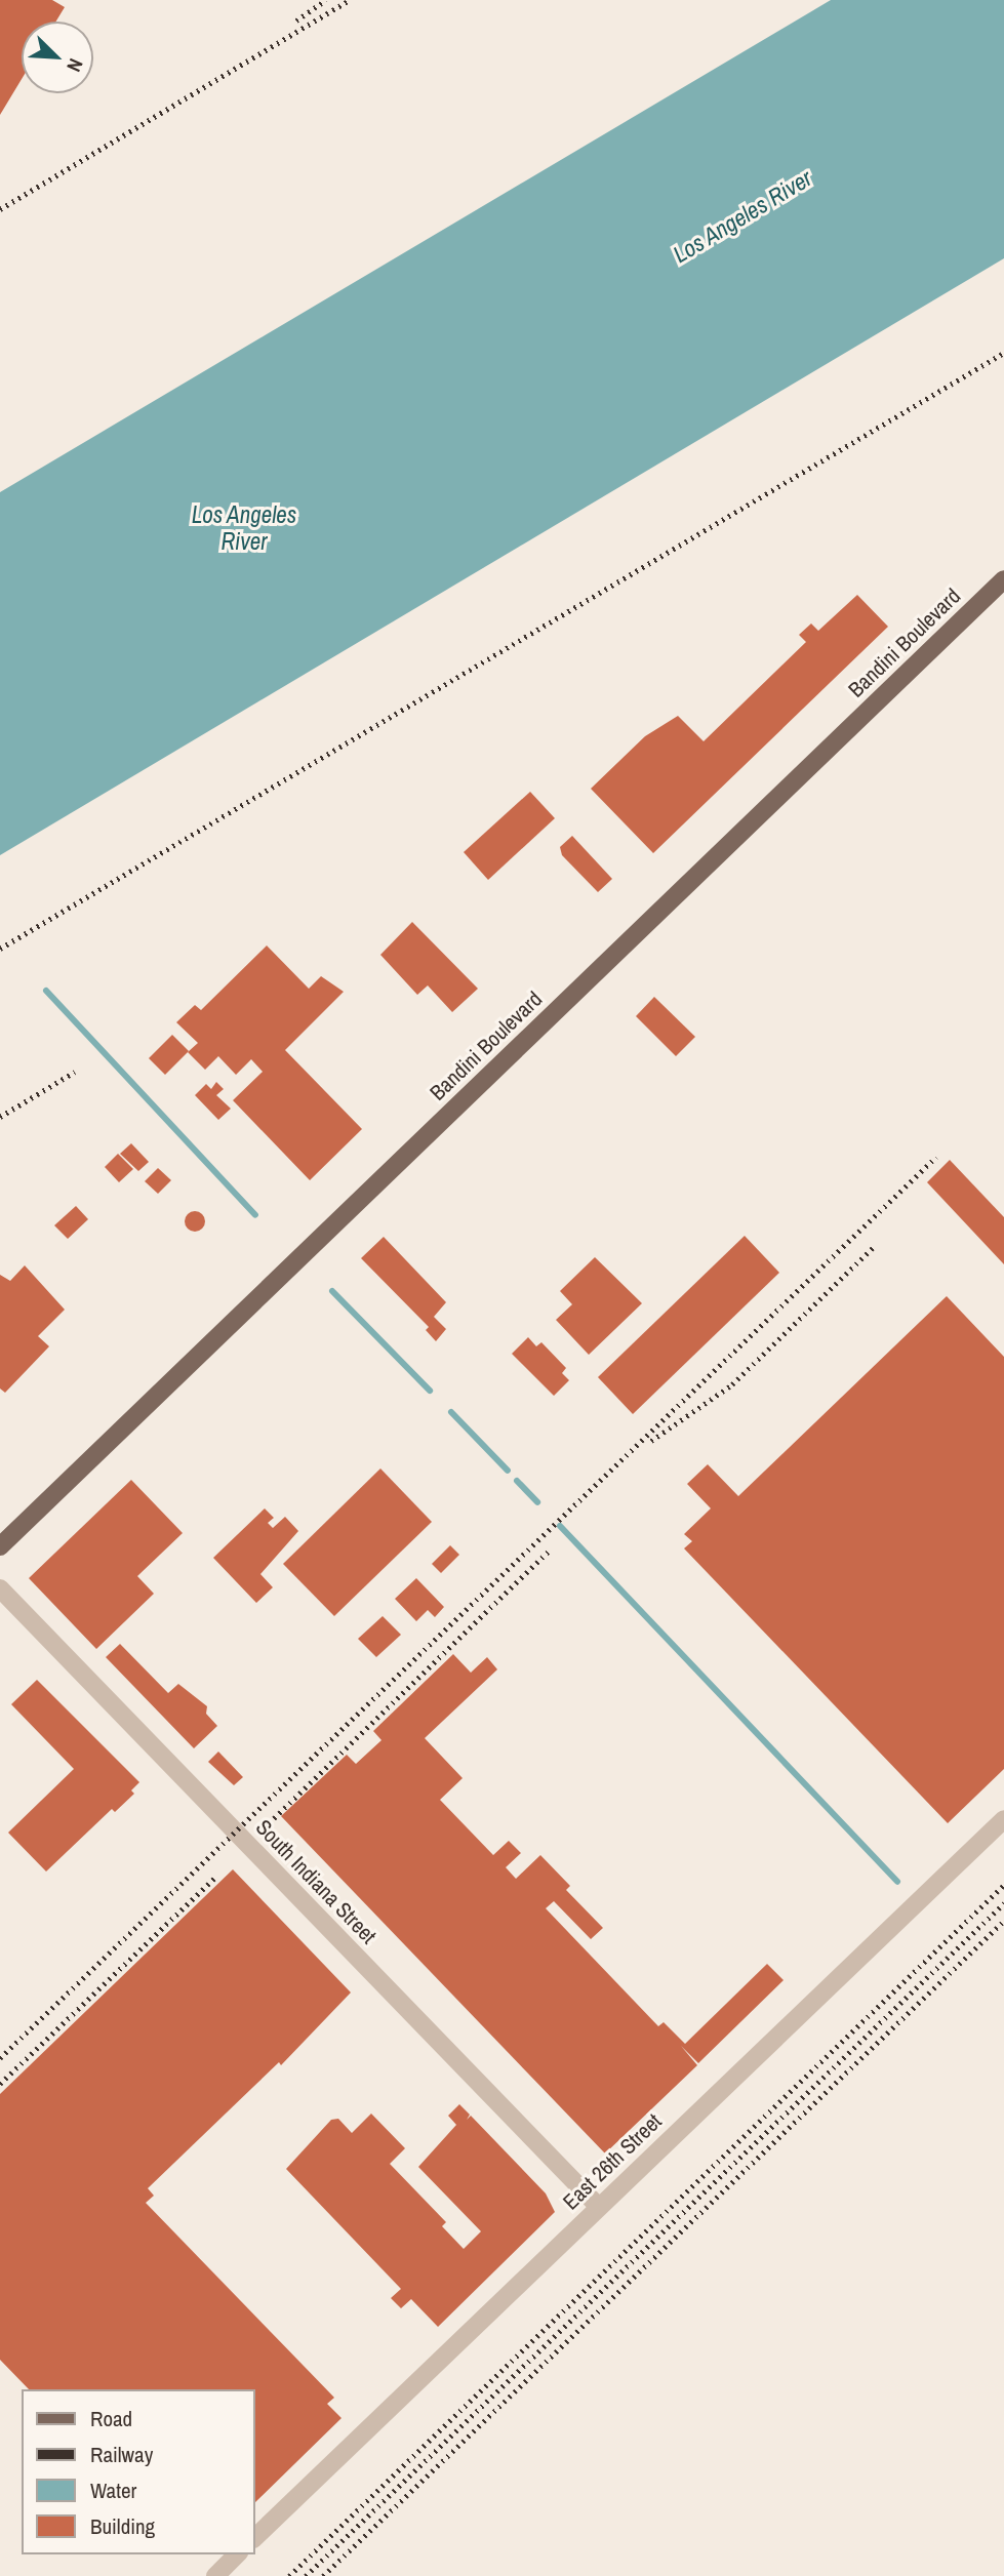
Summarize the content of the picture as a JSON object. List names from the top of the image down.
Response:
{
  "streets": {
    "main road": ["Bandini Boulevard"],
    "street": ["South Indiana Street", "East 26th Street"]
  },
  "crossings": [
    ["South Indiana Street", "East 26th Street"]
  ],
  "water": ["Los Angeles River"],
  "legend": [
    "Road",
    "Railway",
    "Water",
    "Building"
  ],
  "north": "bottom right"
}
